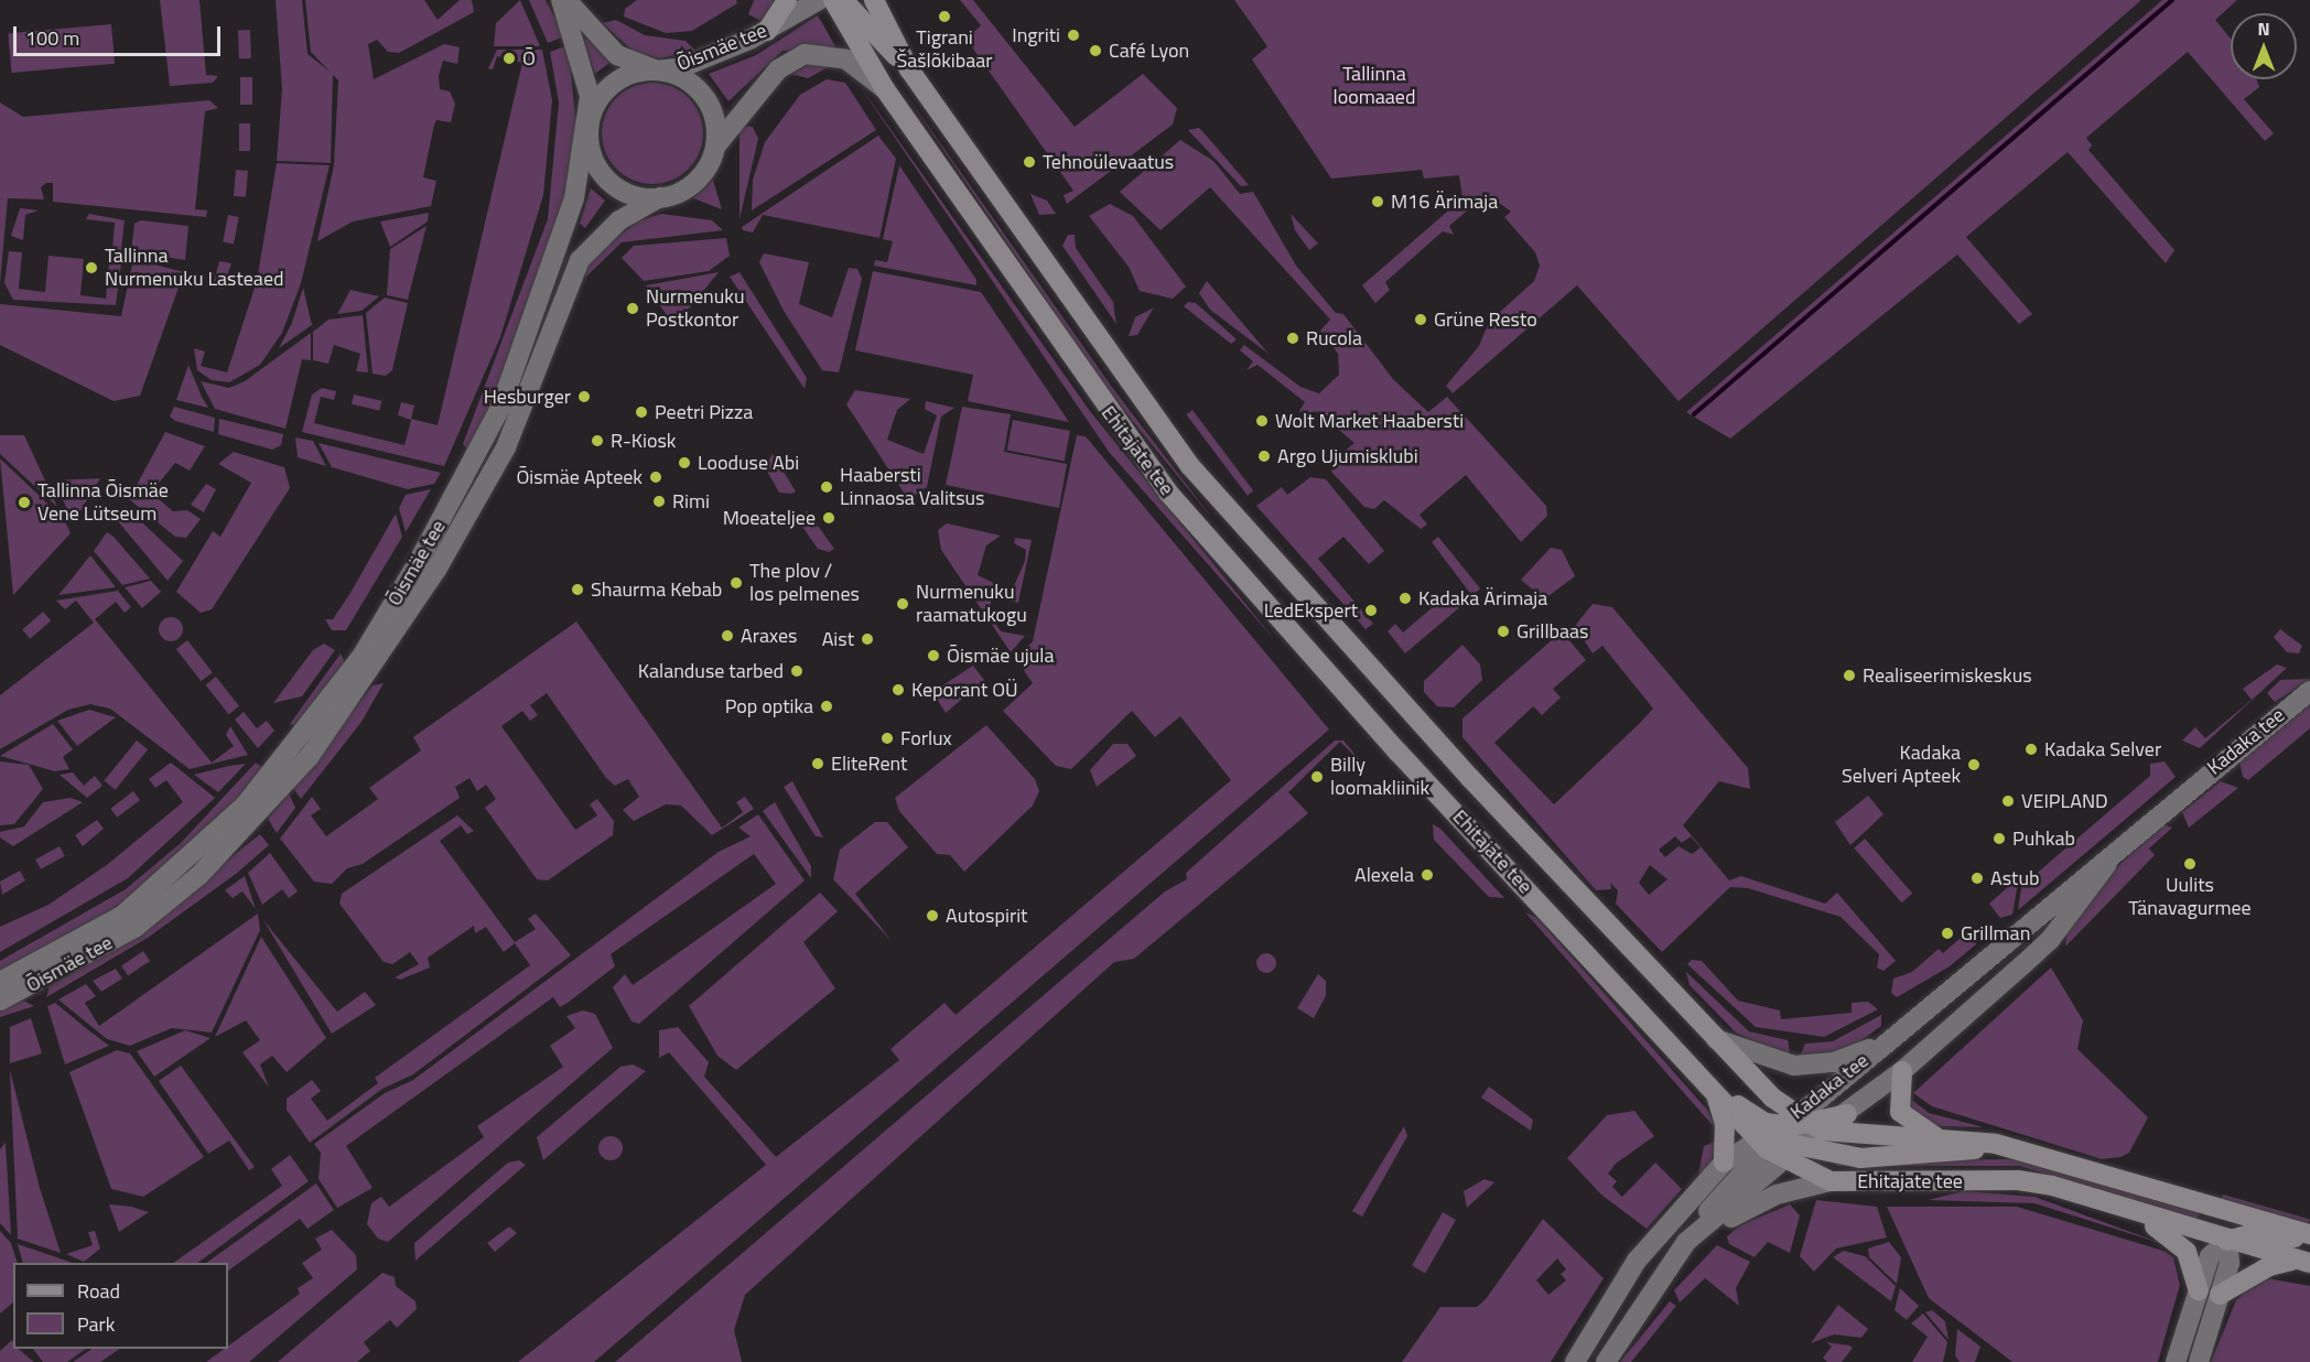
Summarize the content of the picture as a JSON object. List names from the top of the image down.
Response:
{
  "streets": {
    "main road": ["Õismäe tee", "Ehitajate tee", "Kadaka tee"]
  },
  "crossings": [
    ["Õismäe tee", "Ehitajate tee"],
    ["Ehitajate tee", "Kadaka tee"]
  ],
  "parks": ["Tallinna loomaaed"],
  "places": [
    "Tigrani Šašlõkibaar",
    "Ingriti",
    "Café Lyon",
    "Õ",
    "Tehnoülevaatus",
    "M16 Ärimaja",
    "Tallinna Nurmenuku Lasteaed",
    "Nurmenuku Postkontor",
    "Grüne Resto",
    "Rucola",
    "Hesburger",
    "Peetri Pizza",
    "Wolt Market Haabersti",
    "R-Kiosk",
    "Argo Ujumisklubi",
    "Looduse Abi",
    "Õismäe Apteek",
    "Haabersti Linnaosa Valitsus",
    "Rimi",
    "Tallinna Õismäe Vene Lütseum",
    "Moeateljee",
    "The plov / los pelmenes",
    "Shaurma Kebab",
    "Kadaka Ärimaja",
    "Nurmenuku raamatukogu",
    "LedEkspert",
    "Grillbaas",
    "Araxes",
    "Aist",
    "Õismäe ujula",
    "Kalanduse tarbed",
    "Realiseerimiskeskus",
    "Keporant OÜ",
    "Pop optika",
    "Forlux",
    "Kadaka Selver",
    "EliteRent",
    "Kadaka Selveri Apteek",
    "Billy loomakliinik",
    "VEIPLAND",
    "Puhkab",
    "Uulits Tänavagurmee",
    "Alexela",
    "Astub",
    "Autospirit",
    "Grillman"
  ],
  "legend": ["Road", "Park"],
  "scale_bar": "100 m",
  "north": "top"
}
